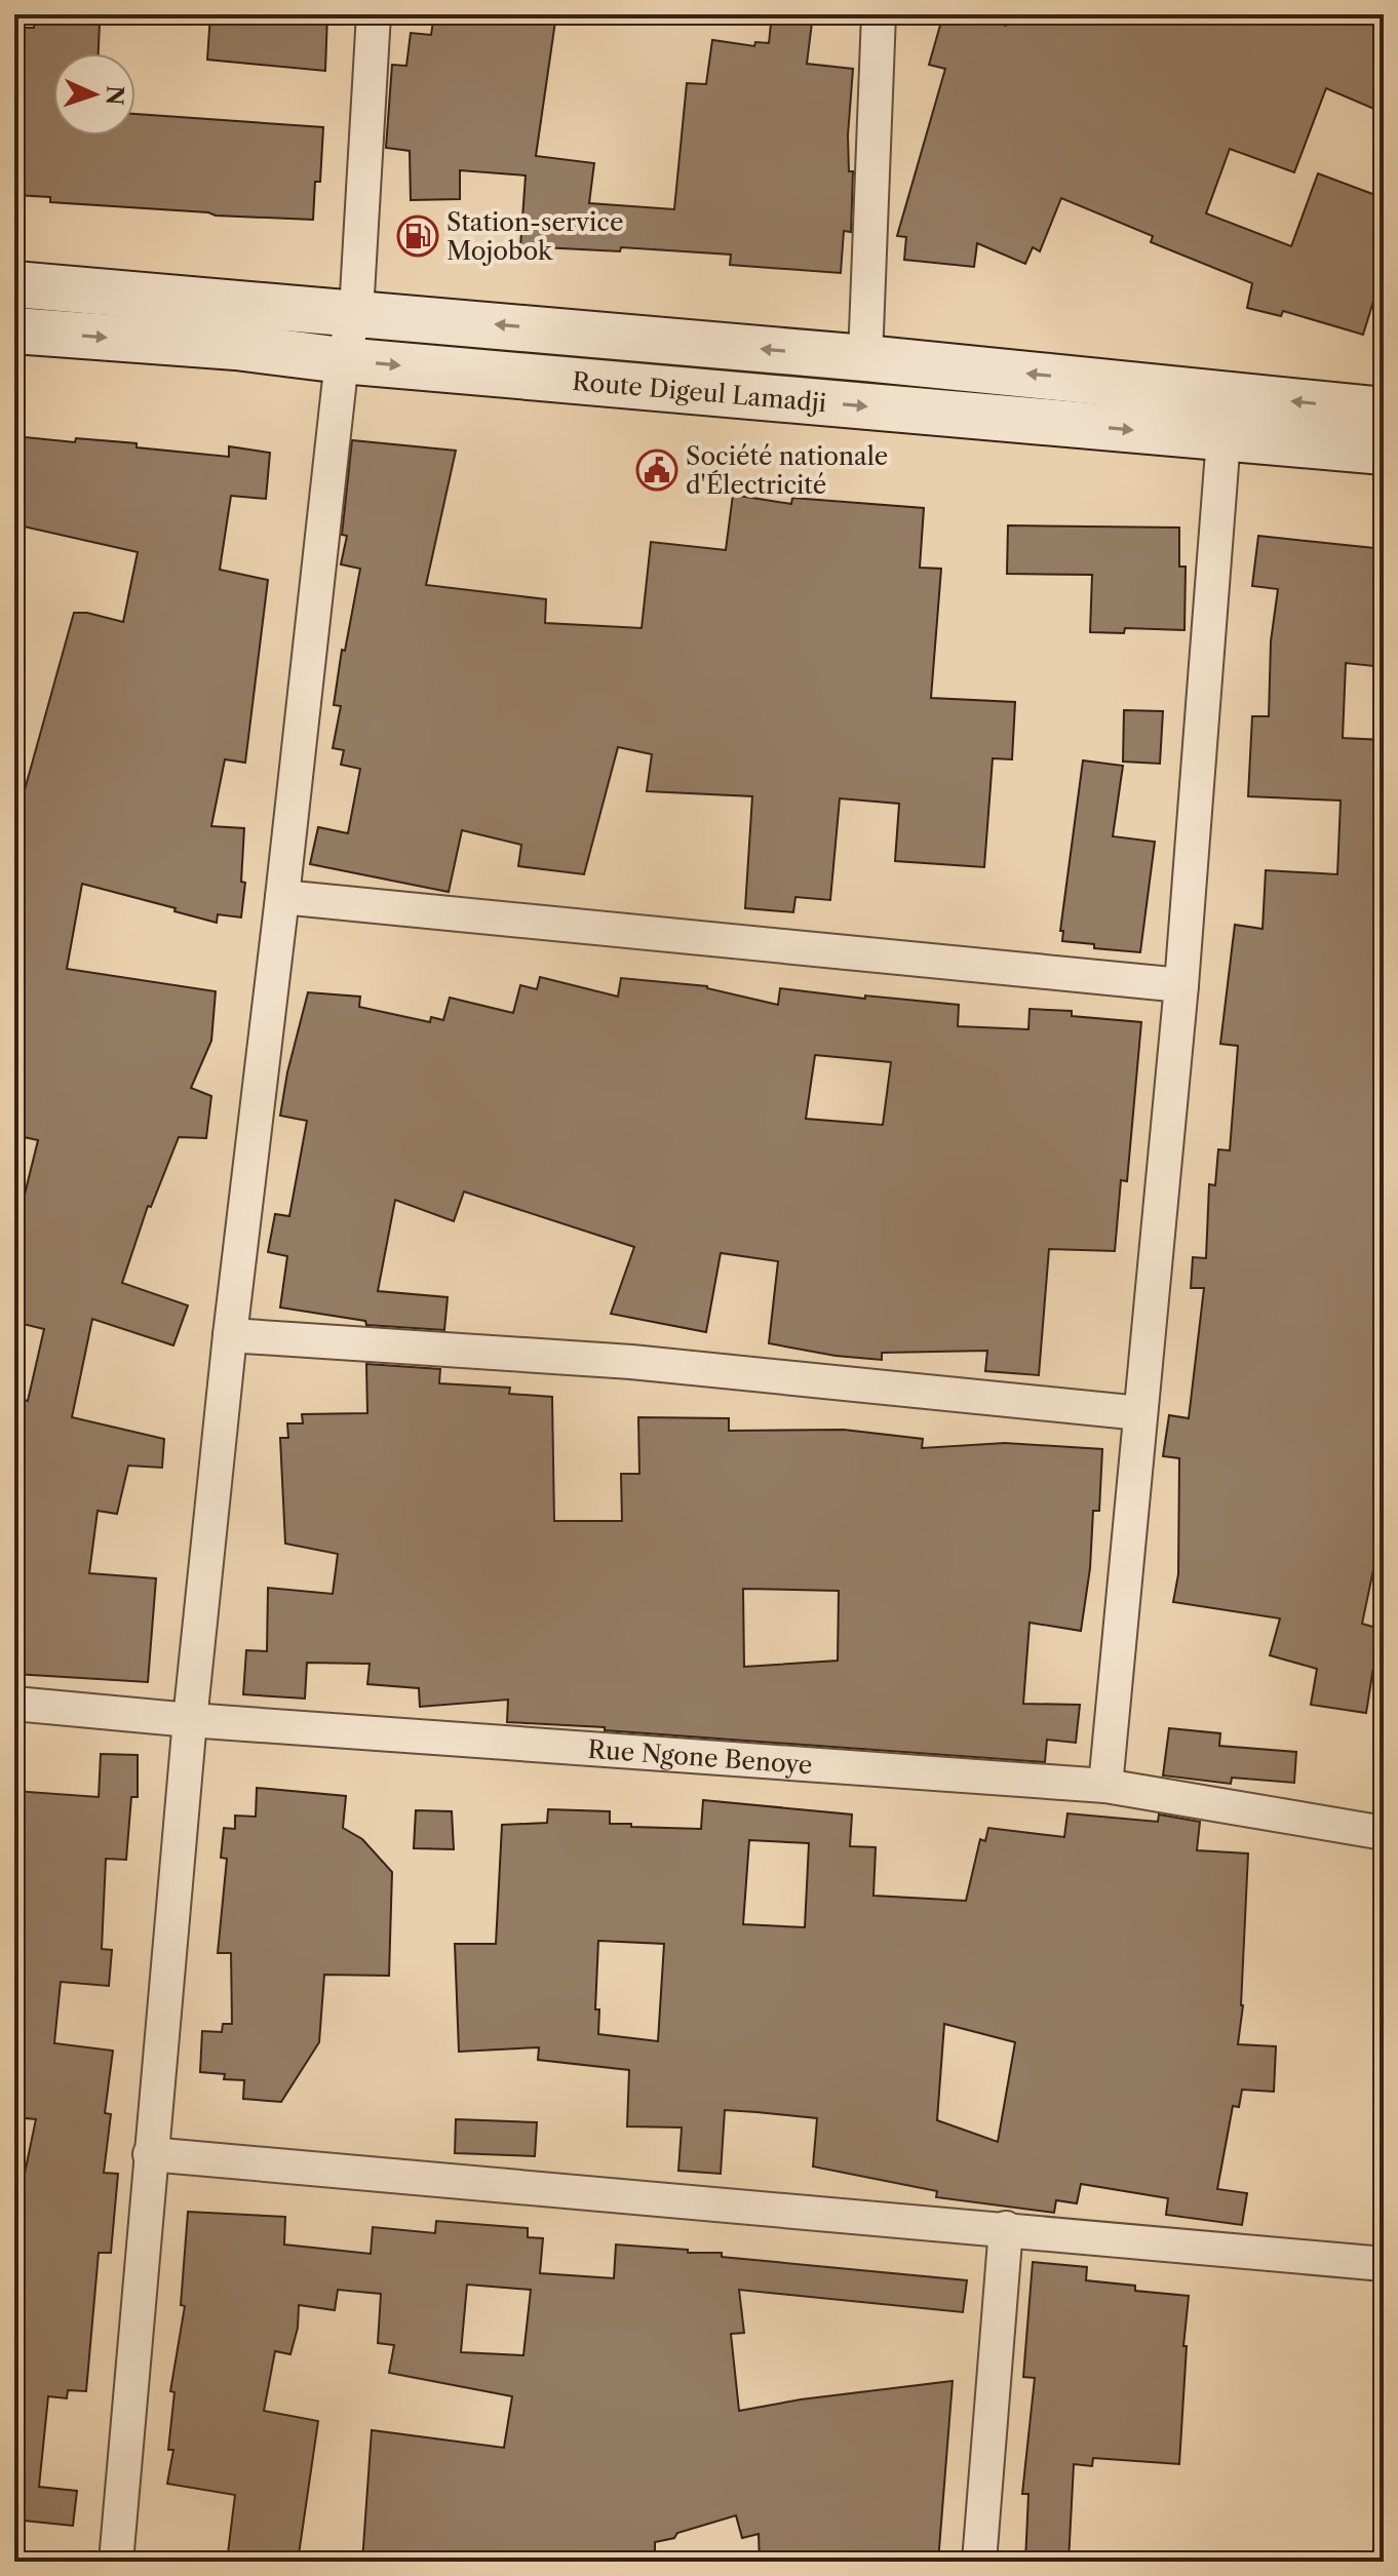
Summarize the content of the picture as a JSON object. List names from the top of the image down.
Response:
{
  "streets": {
    "main road": ["Route Digeul Lamadji"],
    "street": ["Rue Ngone Benoye"]
  },
  "places": {
    "fuel station": ["Station-service Mojobok"],
    "public building": ["Société nationale d'Électricité"]
  },
  "north": "right"
}
